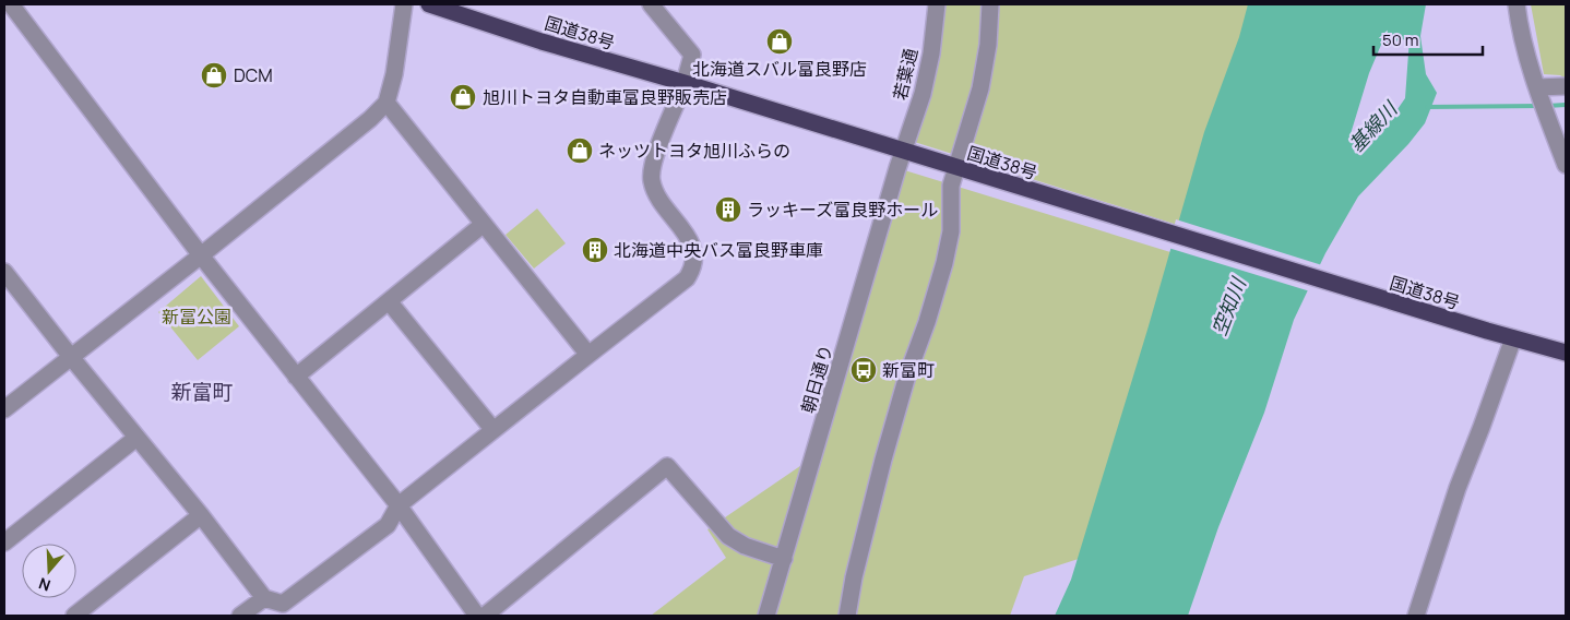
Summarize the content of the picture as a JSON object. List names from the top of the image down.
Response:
{
  "streets": {
    "highway": ["国道38号"],
    "street": ["若葉通", "朝日通り"]
  },
  "crossings": [
    ["国道38号", "若葉通"],
    ["国道38号", "朝日通り"],
    ["若葉通", "朝日通り"]
  ],
  "districts": ["新富町"],
  "water": ["基線川", "空知川"],
  "parks": ["新冨公園"],
  "places": {
    "shop": [
      "北海道スバル富良野店",
      "DCM",
      "旭川トヨタ自動車富良野販売店",
      "ネッツトヨタ旭川ふらの"
    ],
    "building": ["ラッキーズ富良野ホール", "北海道中央バス富良野車庫"],
    "bus stop": ["新富町"]
  },
  "scale_bar": "50 m",
  "north": "bottom"
}
